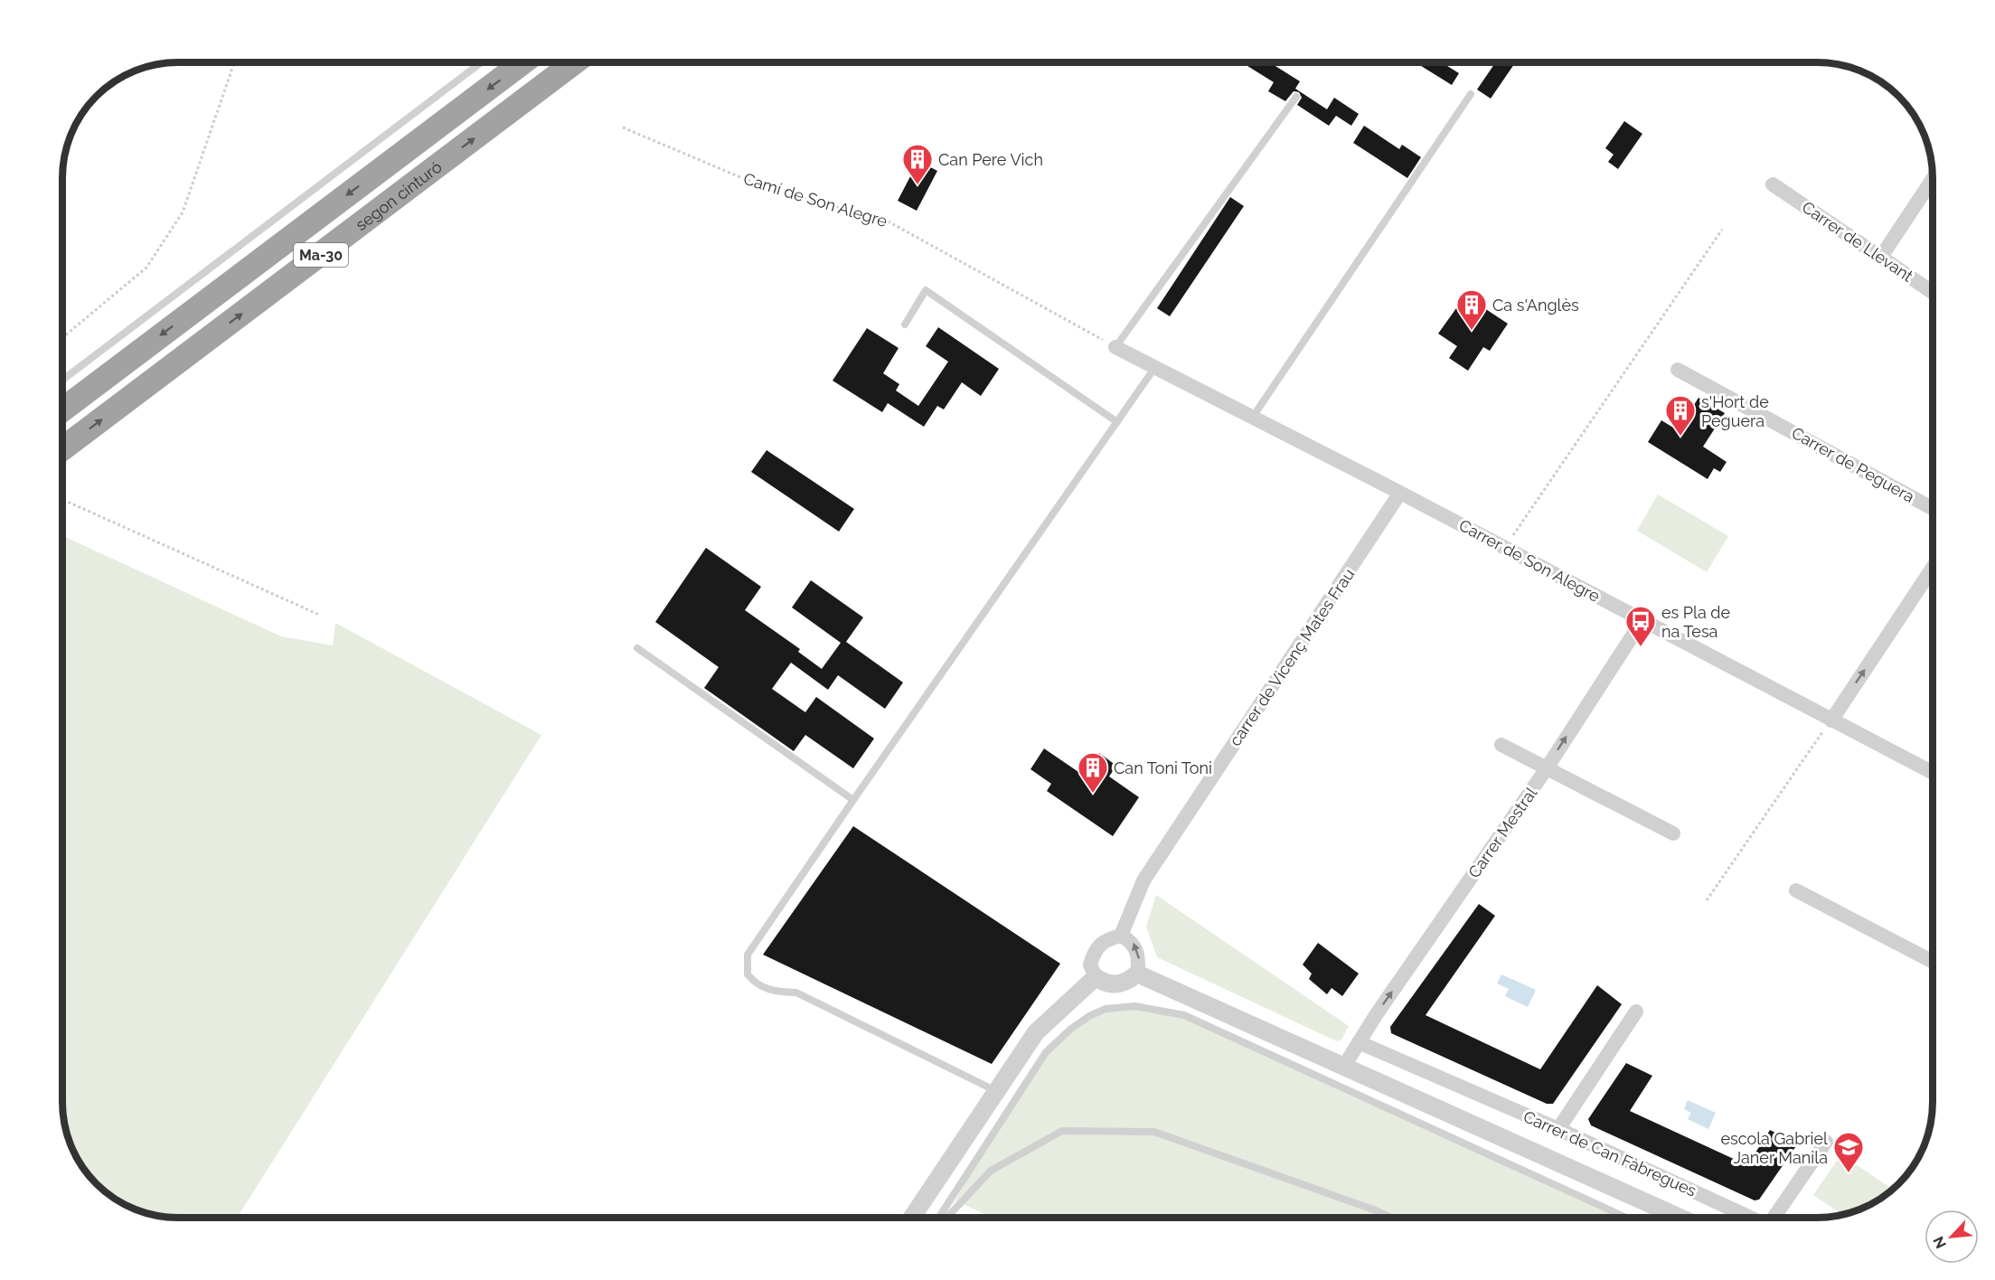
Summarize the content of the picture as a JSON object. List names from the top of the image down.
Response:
{
  "streets": {
    "highway": ["segon cinturó", "Ma-30"],
    "street": [
      "Carrer de Llevant",
      "Carrer de Peguera",
      "Carrer de Son Alegre",
      "carrer de Vicenç Mates Frau",
      "Carrer Mestral",
      "Carrer de Can Fàbregues"
    ],
    "path": ["Camí de Son Alegre"]
  },
  "crossings": [
    ["Camí de Son Alegre", "Carrer de Son Alegre"],
    ["Carrer de Son Alegre", "carrer de Vicenç Mates Frau"],
    ["Carrer de Son Alegre", "Carrer Mestral"],
    ["Carrer Mestral", "Carrer de Can Fàbregues"]
  ],
  "one_way": ["Carrer Mestral"],
  "places": {
    "building": [
      "Can Pere Vich",
      "Ca s'Anglès",
      "s'Hort de Peguera",
      "Can Toni Toni"
    ],
    "bus stop": ["es Pla de na Tesa"],
    "school or university": ["escola Gabriel Janer Manila"]
  },
  "north": "bottom left"
}
